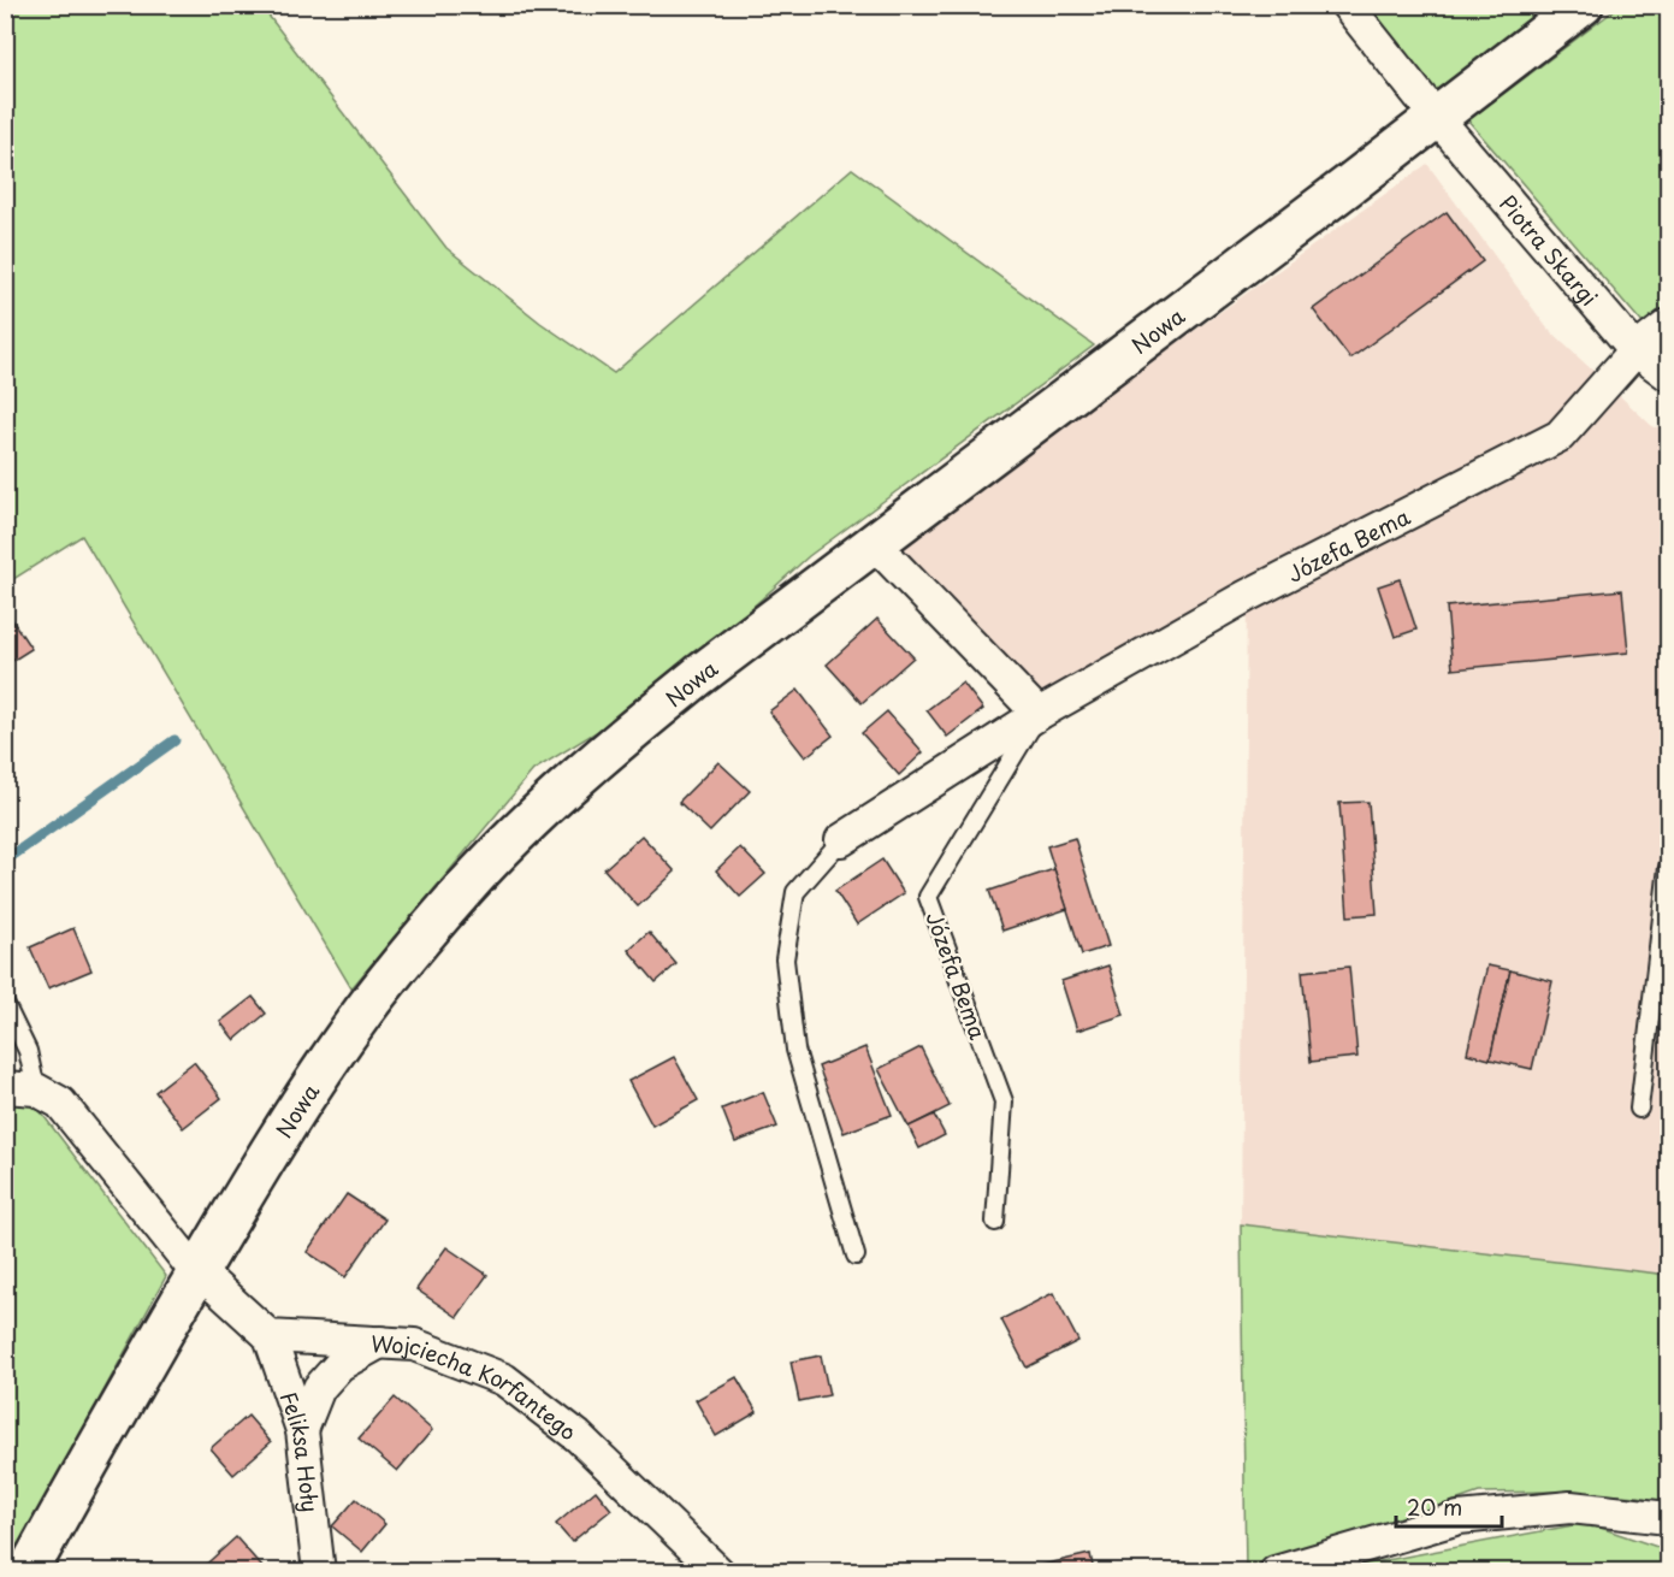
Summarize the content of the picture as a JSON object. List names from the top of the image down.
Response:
{
  "streets": {
    "street": [
      "Piotra Skargi",
      "Nowa",
      "Józefa Bema",
      "Wojciecha Korfantego",
      "Feliksa Hoły"
    ]
  },
  "crossings": [
    ["Piotra Skargi", "Nowa"],
    ["Piotra Skargi", "Józefa Bema"],
    ["Wojciecha Korfantego", "Feliksa Hoły"]
  ],
  "scale_bar": "20 m"
}
